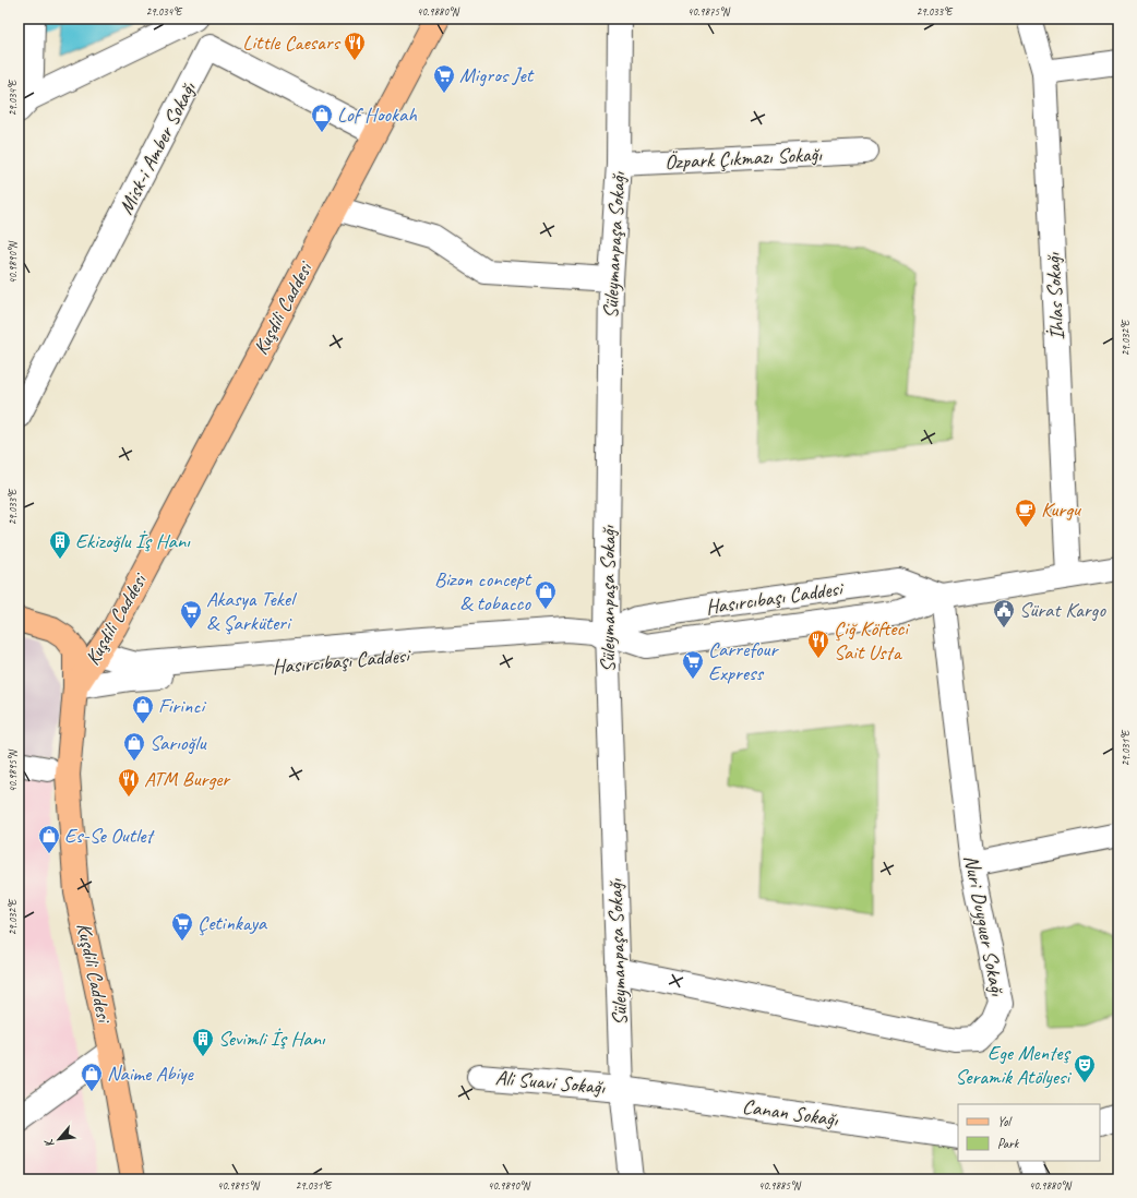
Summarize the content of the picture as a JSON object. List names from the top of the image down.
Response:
{
  "streets": {
    "main road": ["Kuşdili Caddesi"],
    "street": [
      "Misk-i Amber Sokağı",
      "Özpark Çıkmazı Sokağı",
      "Süleymanpaşa Sokağı",
      "İhlas Sokağı",
      "Hasırcıbaşı Caddesi",
      "Nuri Duyguer Sokağı",
      "Ali Suavi Sokağı",
      "Canan Sokağı"
    ]
  },
  "crossings": [
    ["Özpark Çıkmazı Sokağı", "Süleymanpaşa Sokağı"],
    ["Süleymanpaşa Sokağı", "Hasırcıbaşı Caddesi"],
    ["Süleymanpaşa Sokağı", "Nuri Duyguer Sokağı"],
    ["Süleymanpaşa Sokağı", "Ali Suavi Sokağı"],
    ["Süleymanpaşa Sokağı", "Canan Sokağı"],
    ["İhlas Sokağı", "Hasırcıbaşı Caddesi"],
    ["Kuşdili Caddesi", "Hasırcıbaşı Caddesi"],
    ["Hasırcıbaşı Caddesi", "Nuri Duyguer Sokağı"],
    ["Ali Suavi Sokağı", "Canan Sokağı"]
  ],
  "places": {
    "restaurant": ["Little Caesars", "Çiğ Köfteci Sait Usta", "ATM Burger"],
    "supermarket": [
      "Migros Jet",
      "Akasya Tekel & Şarküteri",
      "Carrefour Express",
      "Çetinkaya"
    ],
    "shop": [
      "Lof Hookah",
      "Bizon concept & tobacco",
      "Firinci",
      "Sarıoğlu",
      "Es-Se Outlet",
      "Naime Abiye"
    ],
    "cafe": ["Kurgu"],
    "building": ["Ekizoğlu İş Hanı", "Sevimli İş Hanı"],
    "public building": ["Sürat Kargo"],
    "theatre": ["Ege Menteş Seramik Atölyesi"]
  },
  "legend": ["Yol", "Park"],
  "north": "bottom left",
  "coordinates": [
    "29.034°E",
    "40.9880°N",
    "40.9875°N",
    "29.033°E",
    "40.9890°N",
    "29.032°E",
    "29.031°E",
    "40.9895°N",
    "40.9885°N"
  ]
}
